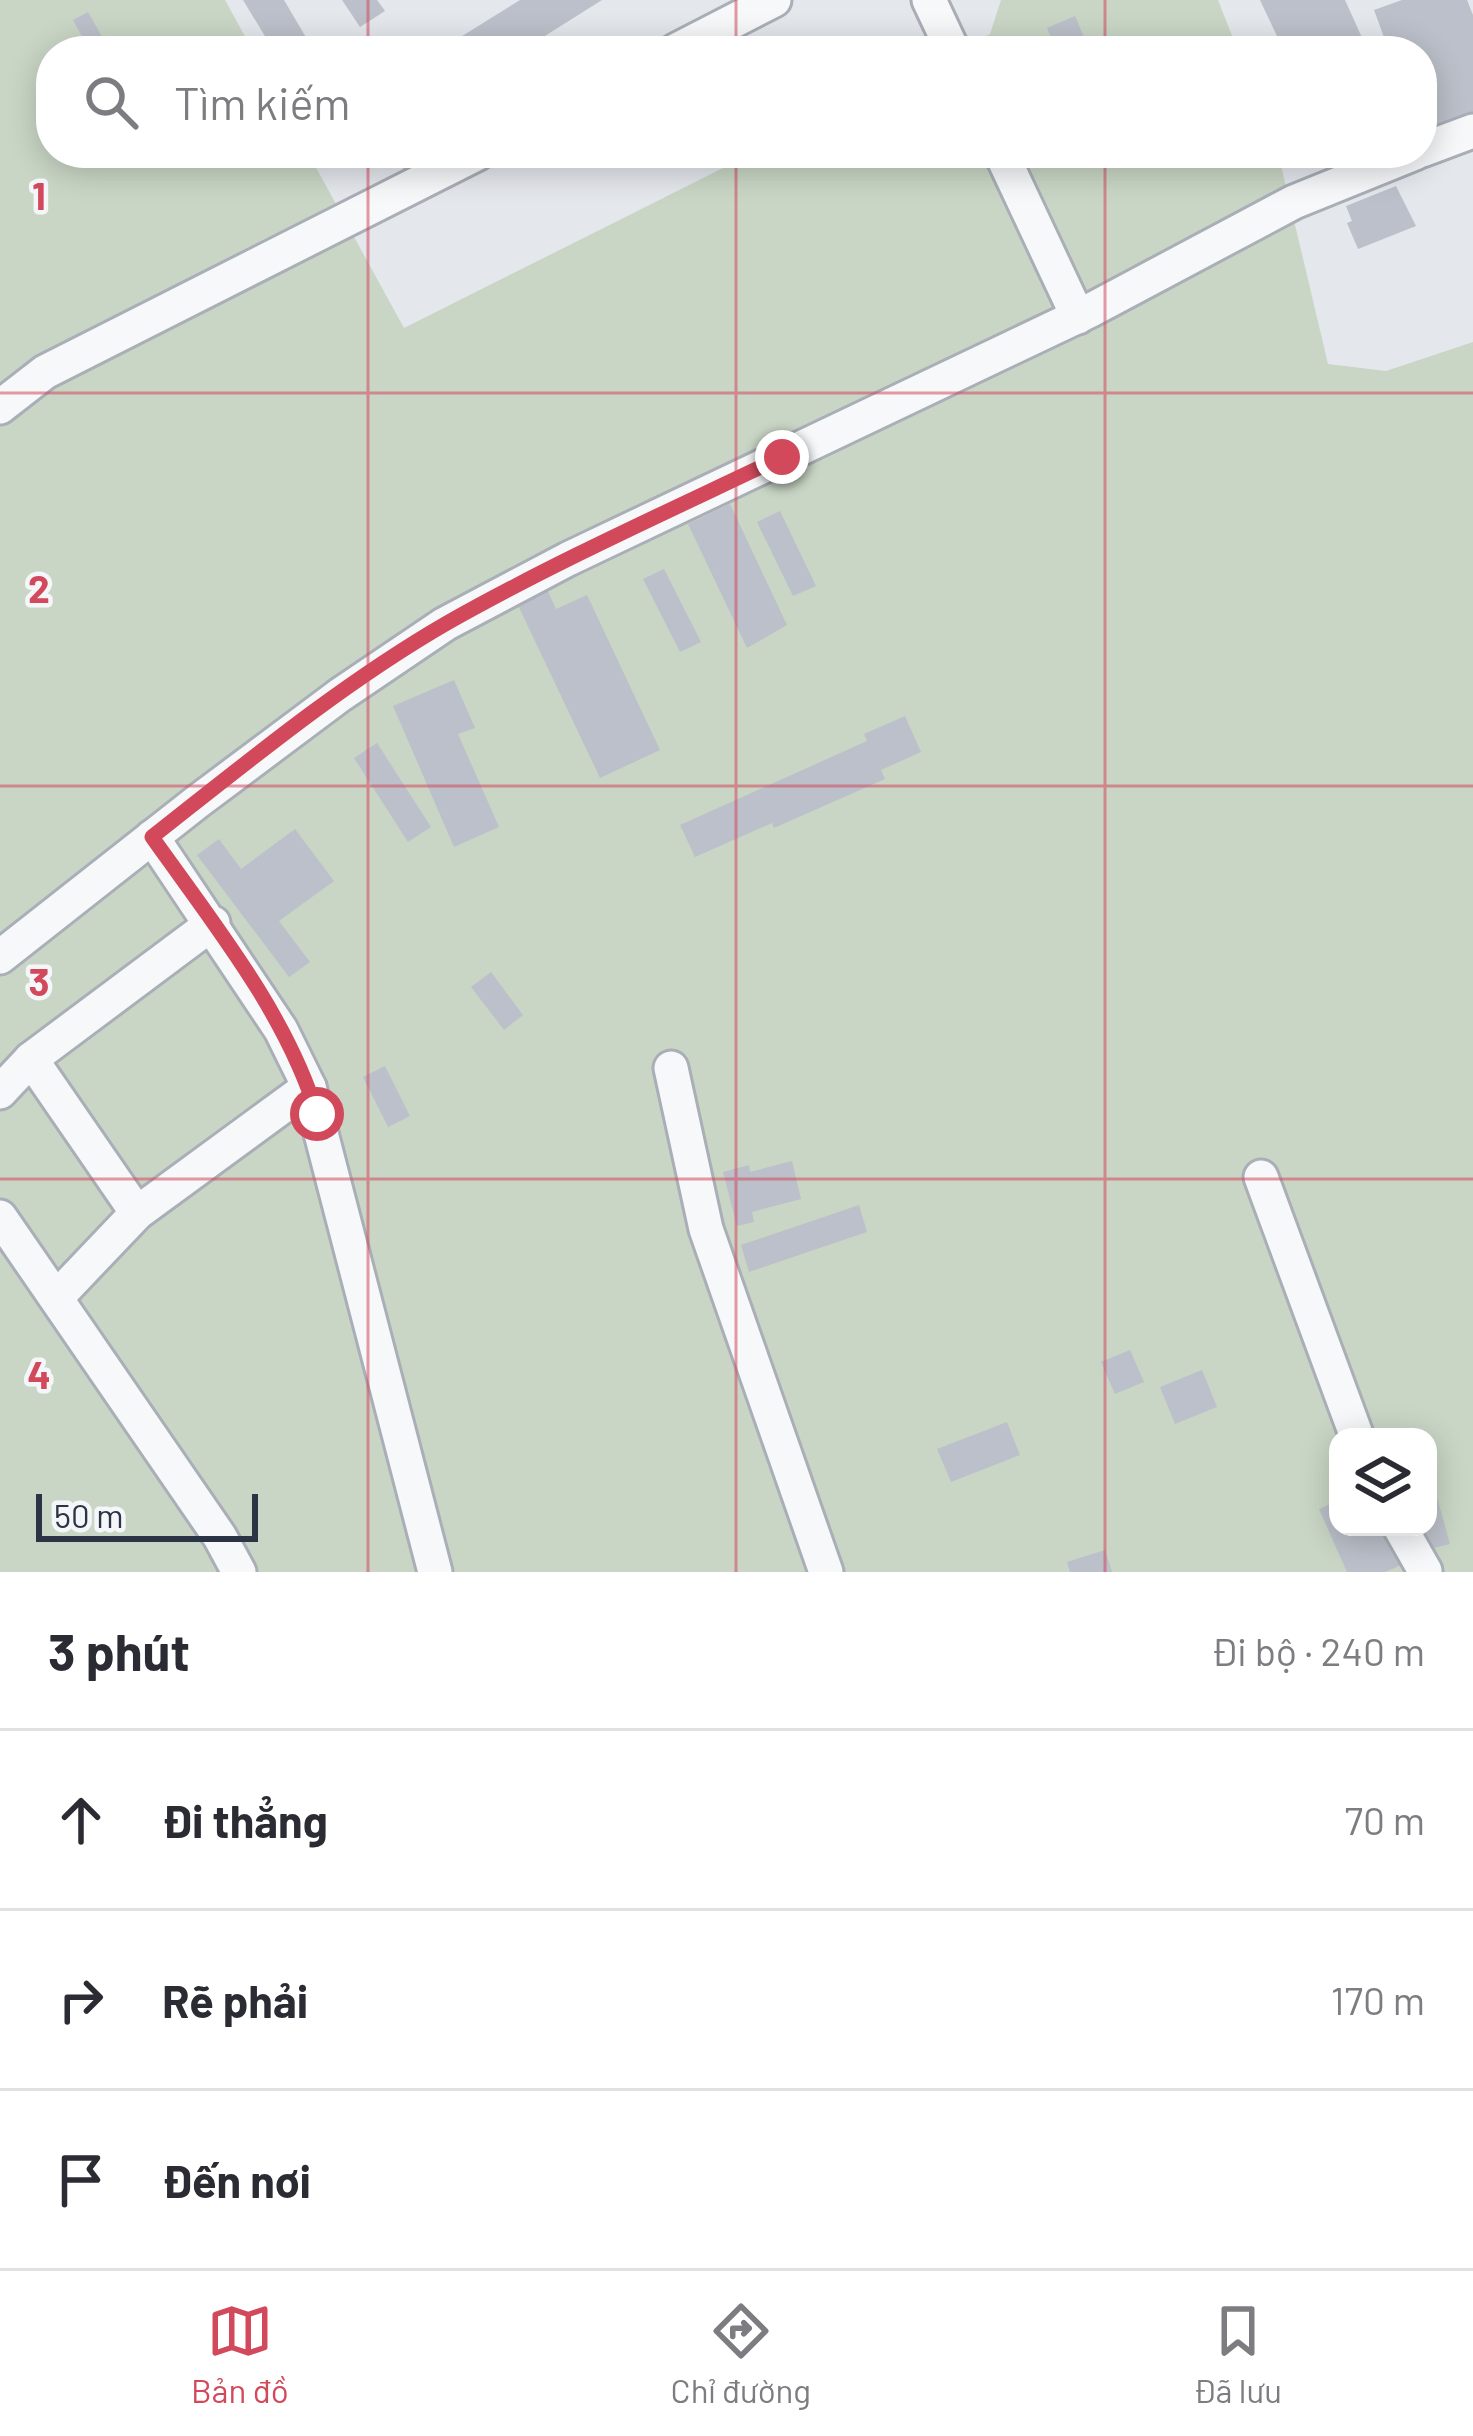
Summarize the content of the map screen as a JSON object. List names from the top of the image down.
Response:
{
  "scale_bar": "50 m",
  "page": {
    "search": "Tìm kiếm",
    "scale": "50 m",
    "heading": ["3 phút", "Đi bộ · 240 m"],
    "list": [
      ["Đi thẳng", "70 m"],
      ["Rẽ phải", "170 m"],
      "Đến nơi"
    ],
    "nav": ["Bản đồ", "Chỉ đường", "Đã lưu"]
  },
  "grid": {
    "rows": [
      "1",
      "2",
      "3",
      "4"
    ]
  }
}
